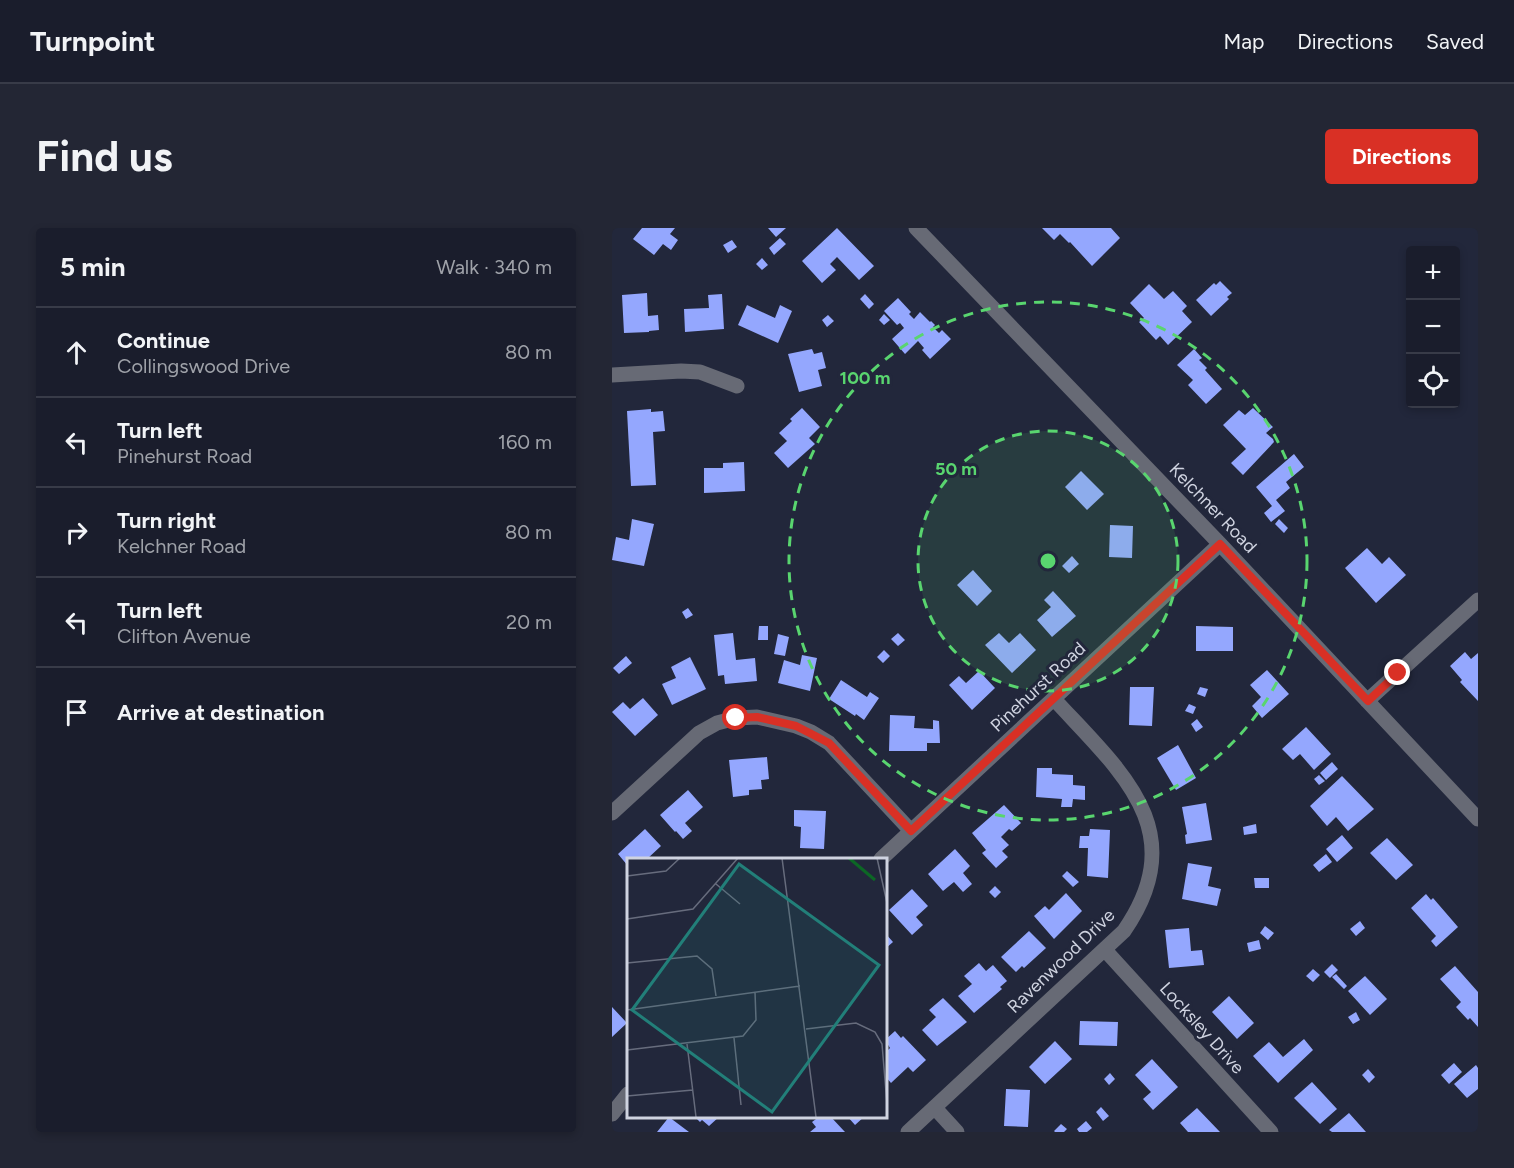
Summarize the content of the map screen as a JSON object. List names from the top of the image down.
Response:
{
  "streets": {
    "street": [
      "Kelchner Road",
      "Pinehurst Road",
      "Ravenwood Drive",
      "Locksley Drive"
    ]
  },
  "crossings": [
    ["Kelchner Road", "Pinehurst Road"],
    ["Pinehurst Road", "Ravenwood Drive"],
    ["Ravenwood Drive", "Locksley Drive"]
  ],
  "page": {
    "header": "Turnpoint",
    "nav": ["Map", "Directions", "Saved"],
    "buttons": "Directions",
    "title": "Find us",
    "heading": ["5 min", "Walk · 340 m"],
    "map_buttons": ["+", "−"],
    "list": [
      ["Continue", "Collingswood Drive", "80 m"],
      ["Turn left", "Pinehurst Road", "160 m"],
      ["Turn right", "Kelchner Road", "80 m"],
      ["Turn left", "Clifton Avenue", "20 m"],
      "Arrive at destination"
    ]
  },
  "rings": ["100 m", "50 m"]
}
